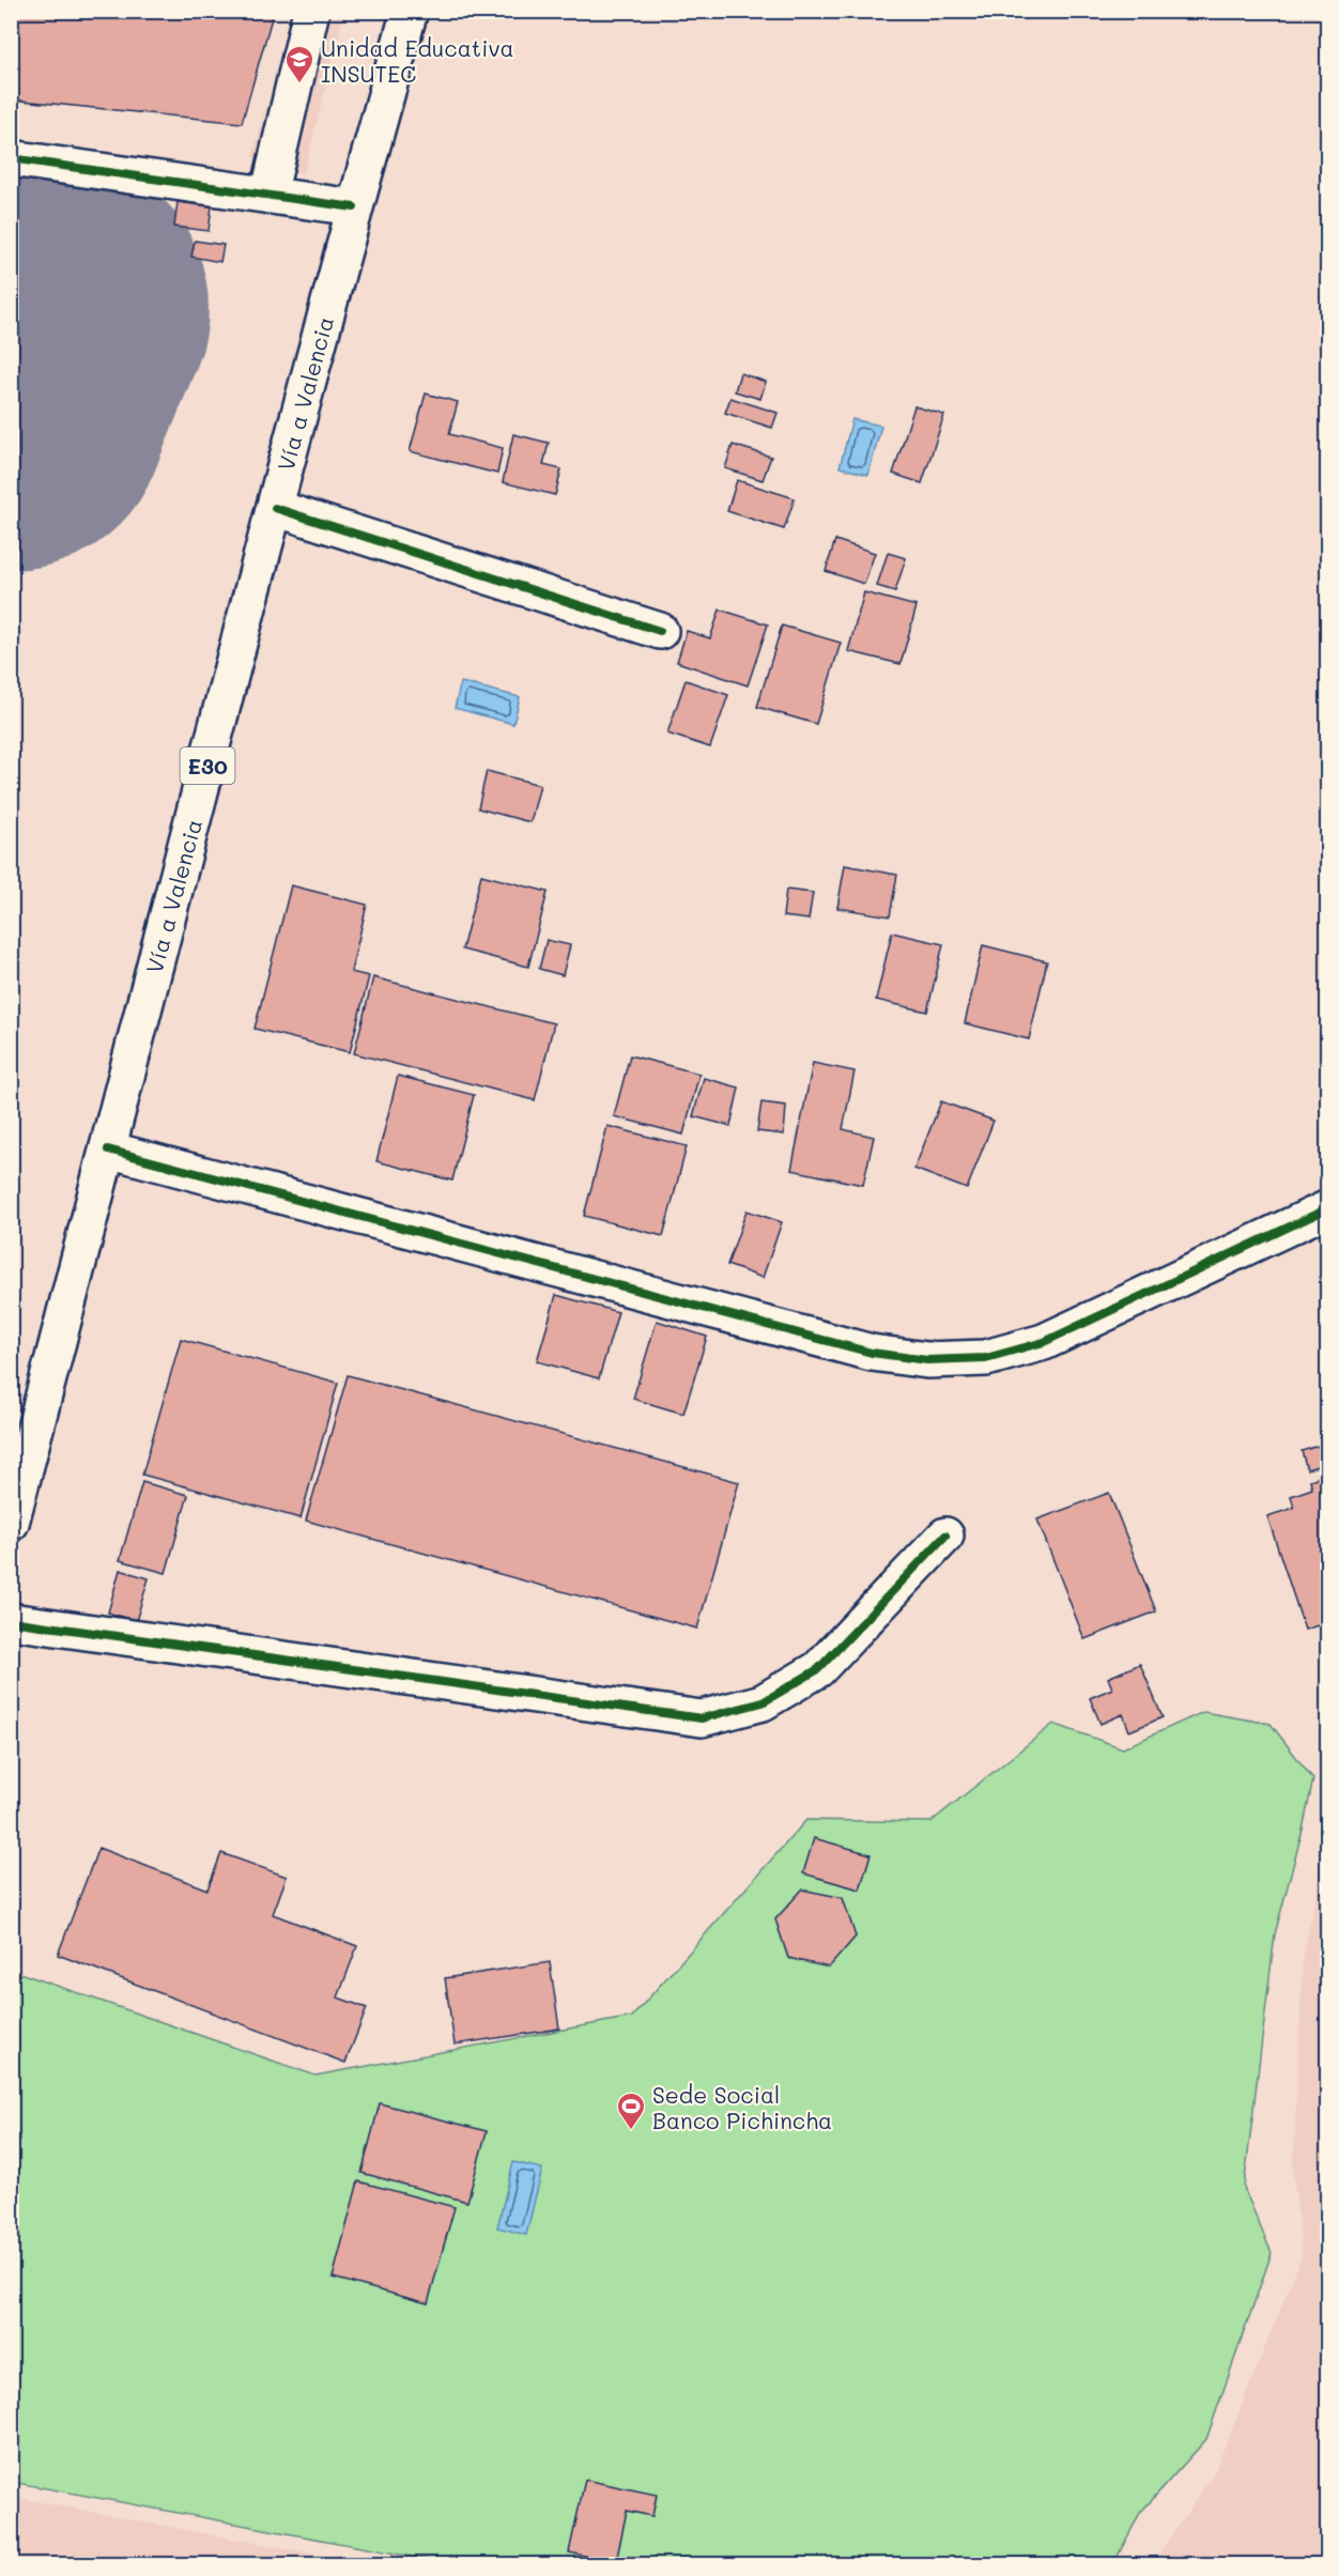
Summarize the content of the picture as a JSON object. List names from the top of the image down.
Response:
{
  "streets": {
    "main road": ["Vía a Valencia", "E30"]
  },
  "places": {
    "school or university": ["Unidad Educativa INSUTEC"],
    "sports": ["Sede Social Banco Pichincha"]
  }
}
